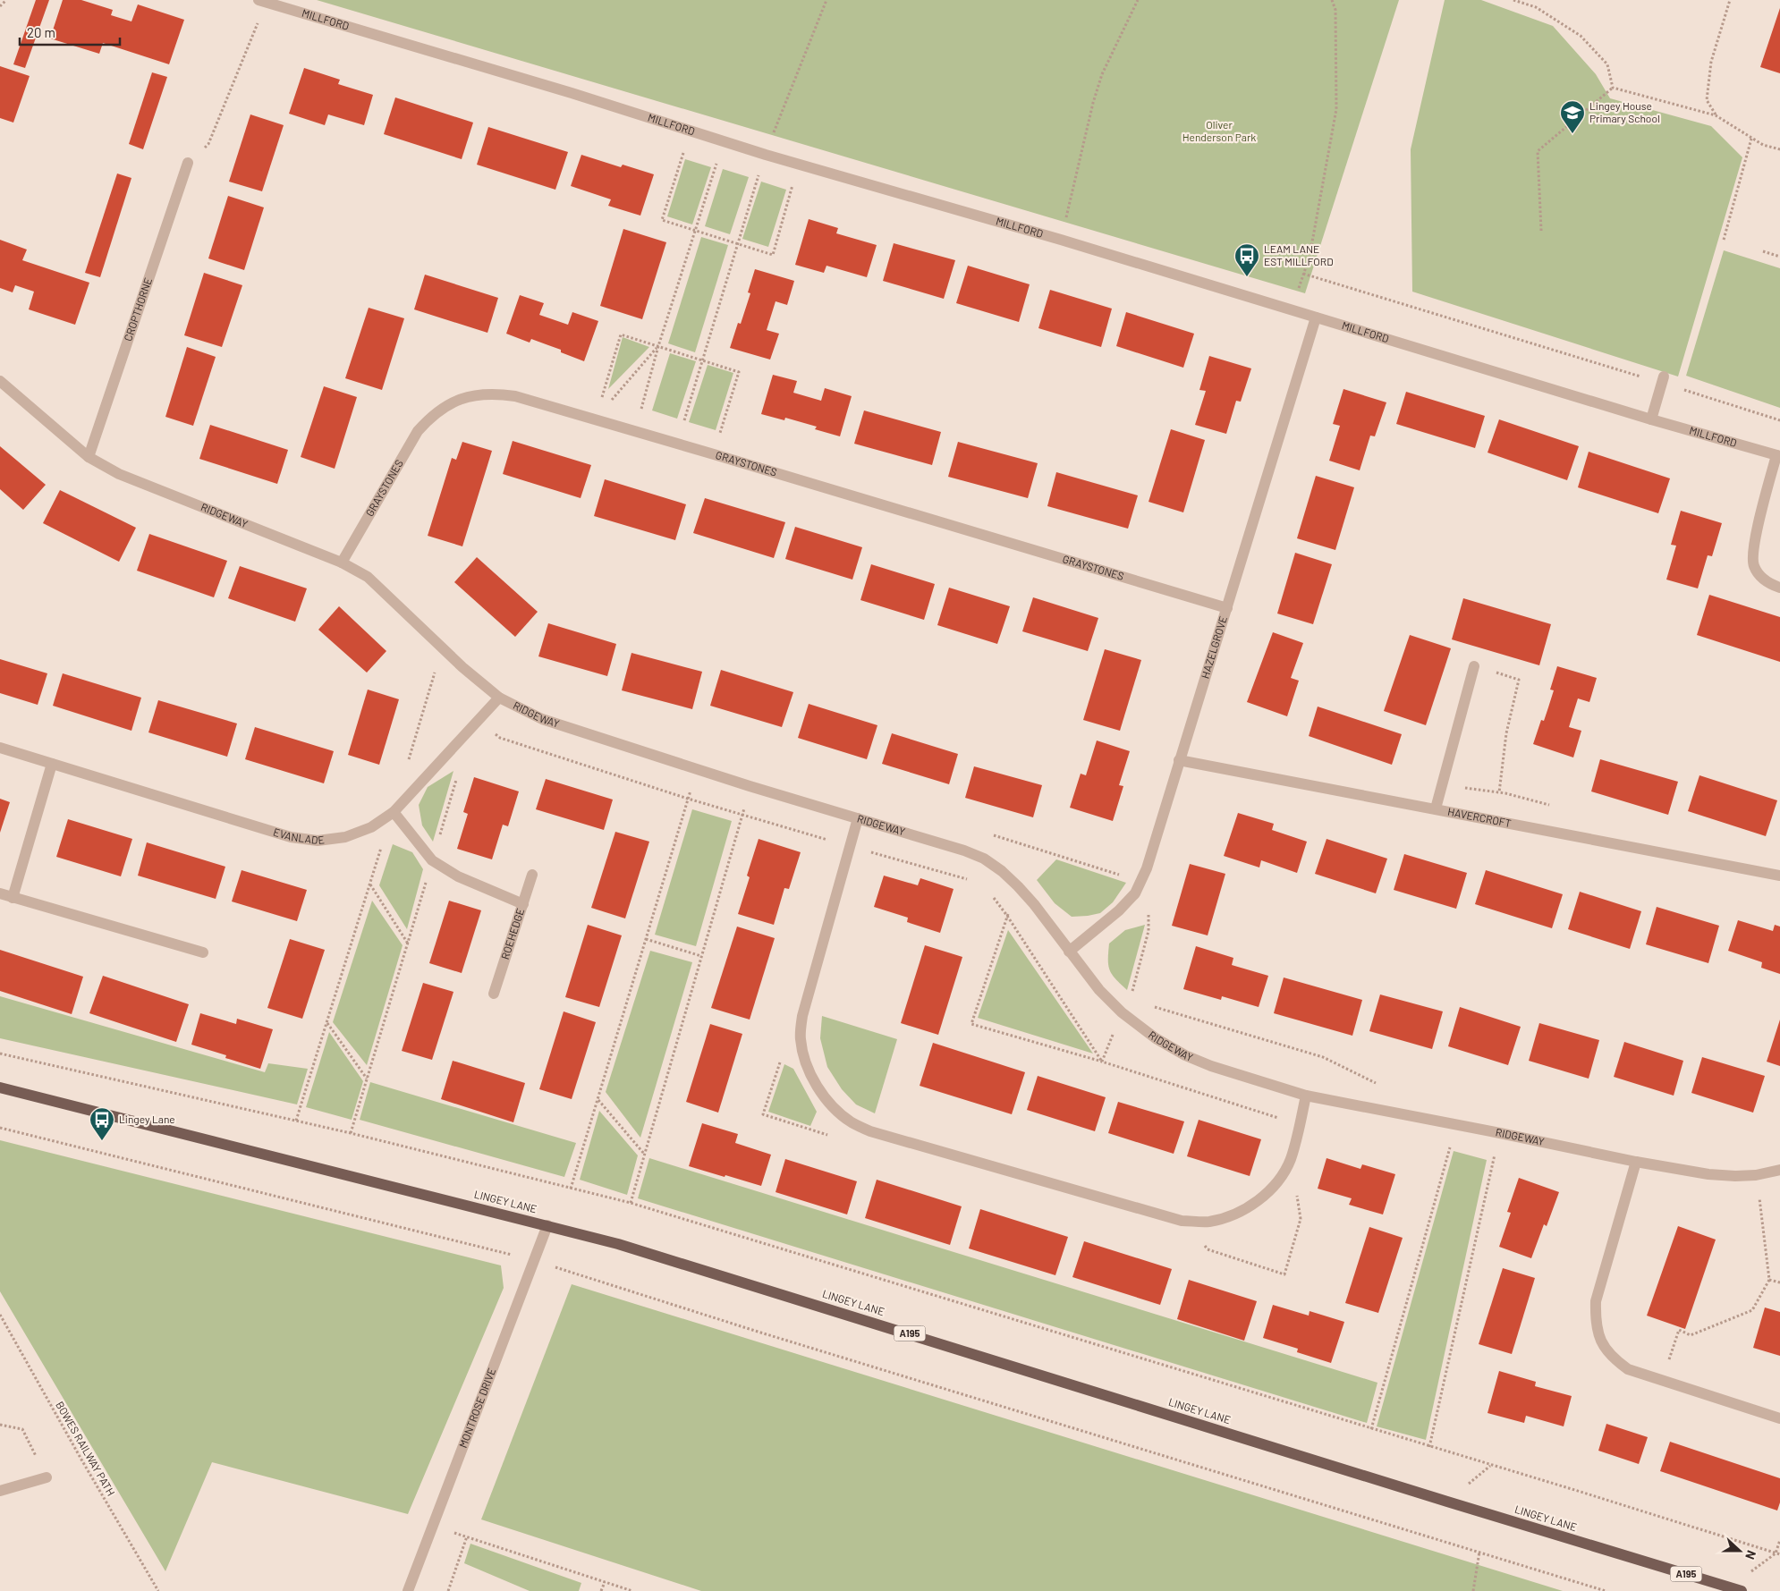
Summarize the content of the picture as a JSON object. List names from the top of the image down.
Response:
{
  "streets": {
    "main road": ["LINGEY LANE", "A195"],
    "street": [
      "MILLFORD",
      "CROPTHORNE",
      "GRAYSTONES",
      "RIDGEWAY",
      "HAZELGROVE",
      "HAVERCROFT",
      "EVANLADE",
      "ROEHEDGE",
      "MONTROSE DRIVE"
    ],
    "path": ["BOWES RAILWAY PATH"]
  },
  "crossings": [
    ["MILLFORD", "HAZELGROVE"],
    ["CROPTHORNE", "RIDGEWAY"],
    ["GRAYSTONES", "RIDGEWAY"],
    ["GRAYSTONES", "HAZELGROVE"],
    ["RIDGEWAY", "HAZELGROVE"],
    ["RIDGEWAY", "EVANLADE"],
    ["HAZELGROVE", "HAVERCROFT"],
    ["LINGEY LANE", "MONTROSE DRIVE"]
  ],
  "parks": ["Oliver Henderson Park"],
  "places": {
    "school or university": ["Lingey House Primary School"],
    "bus stop": ["LEAM LANE EST MILLFORD", "Lingey Lane"]
  },
  "scale_bar": "20 m",
  "north": "right"
}
